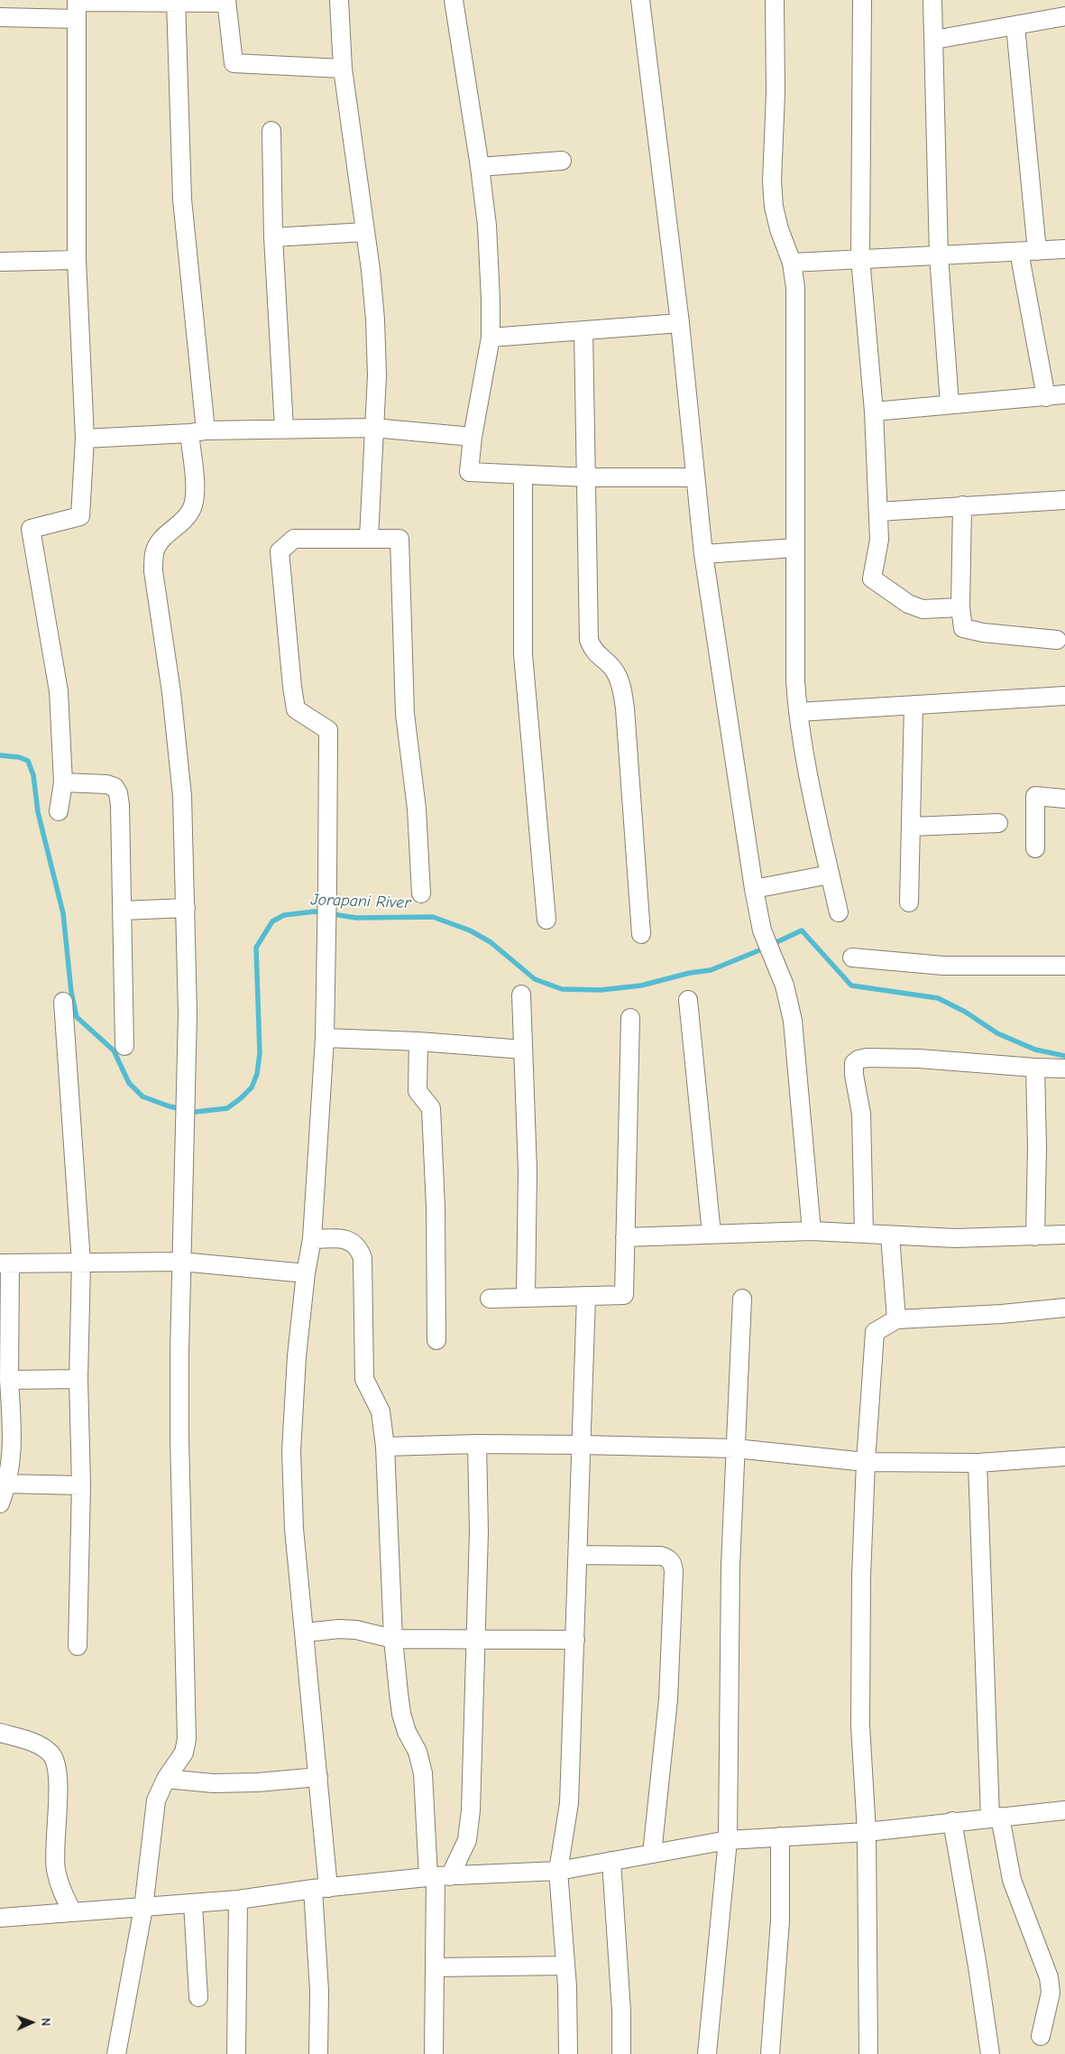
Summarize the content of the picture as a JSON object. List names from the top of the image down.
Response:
{
  "water": ["Jorapani River"],
  "north": "right"
}
